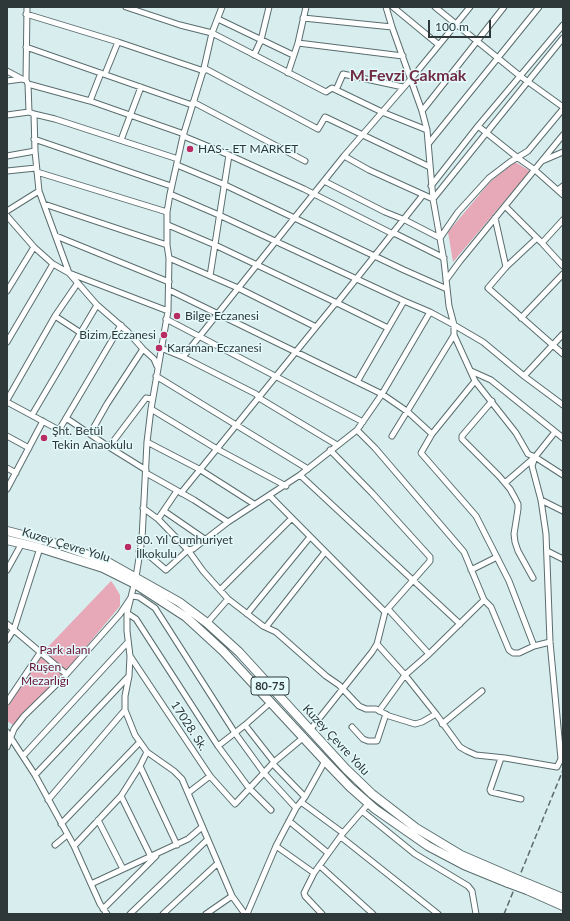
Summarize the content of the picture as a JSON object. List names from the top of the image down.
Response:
{
  "streets": {
    "highway": ["Kuzey Çevre Yolu", "80-75"],
    "street": ["17028. Sk."]
  },
  "crossings": [
    ["Kuzey Çevre Yolu", "80-75"]
  ],
  "districts": ["M.Fevzi Çakmak"],
  "parks": ["Park alanı", "Ruşen Mezarlığı"],
  "places": [
    "HAS - ET MARKET",
    "Bilge Eczanesi",
    "Bizim Eczanesi",
    "Karaman Eczanesi",
    "Şht. Betül Tekin Anaokulu",
    "80. Yıl Cumhuriyet İlkokulu"
  ],
  "scale_bar": "100 m"
}
